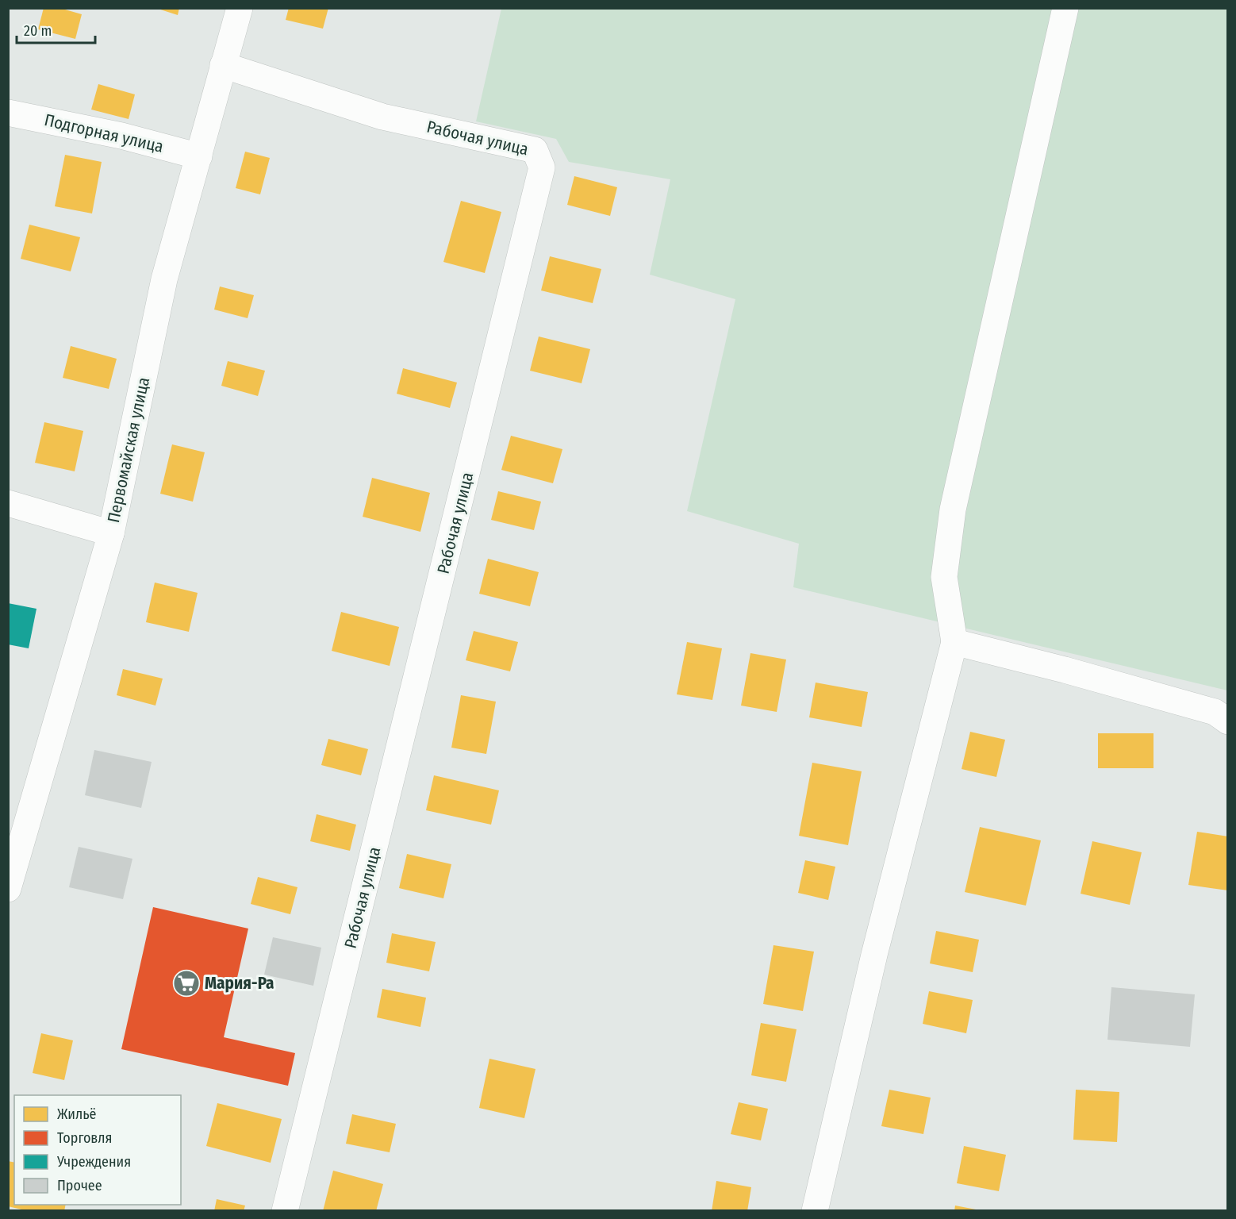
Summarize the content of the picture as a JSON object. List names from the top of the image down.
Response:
{
  "streets": {
    "street": ["Подгорная улица", "Рабочая улица", "Первомайская улица"]
  },
  "crossings": [
    ["Подгорная улица", "Первомайская улица"],
    ["Рабочая улица", "Первомайская улица"]
  ],
  "places": {
    "supermarket": ["Мария-Ра"]
  },
  "legend": [
    "Жильё",
    "Торговля",
    "Учреждения",
    "Прочее"
  ],
  "scale_bar": "20 m"
}
